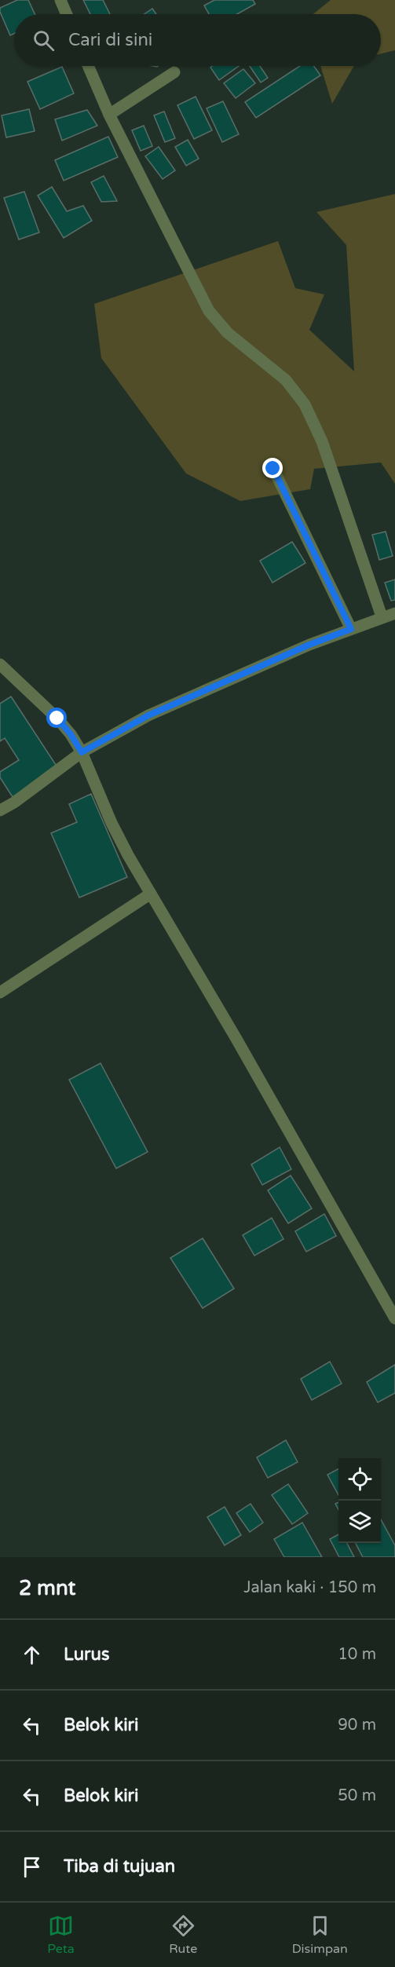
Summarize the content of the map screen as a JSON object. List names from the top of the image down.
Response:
{
  "page": {
    "search": "Cari di sini",
    "heading": ["2 mnt", "Jalan kaki · 150 m"],
    "list": [
      ["Lurus", "10 m"],
      ["Belok kiri", "90 m"],
      ["Belok kiri", "50 m"],
      "Tiba di tujuan"
    ],
    "nav": ["Peta", "Rute", "Disimpan"]
  }
}
